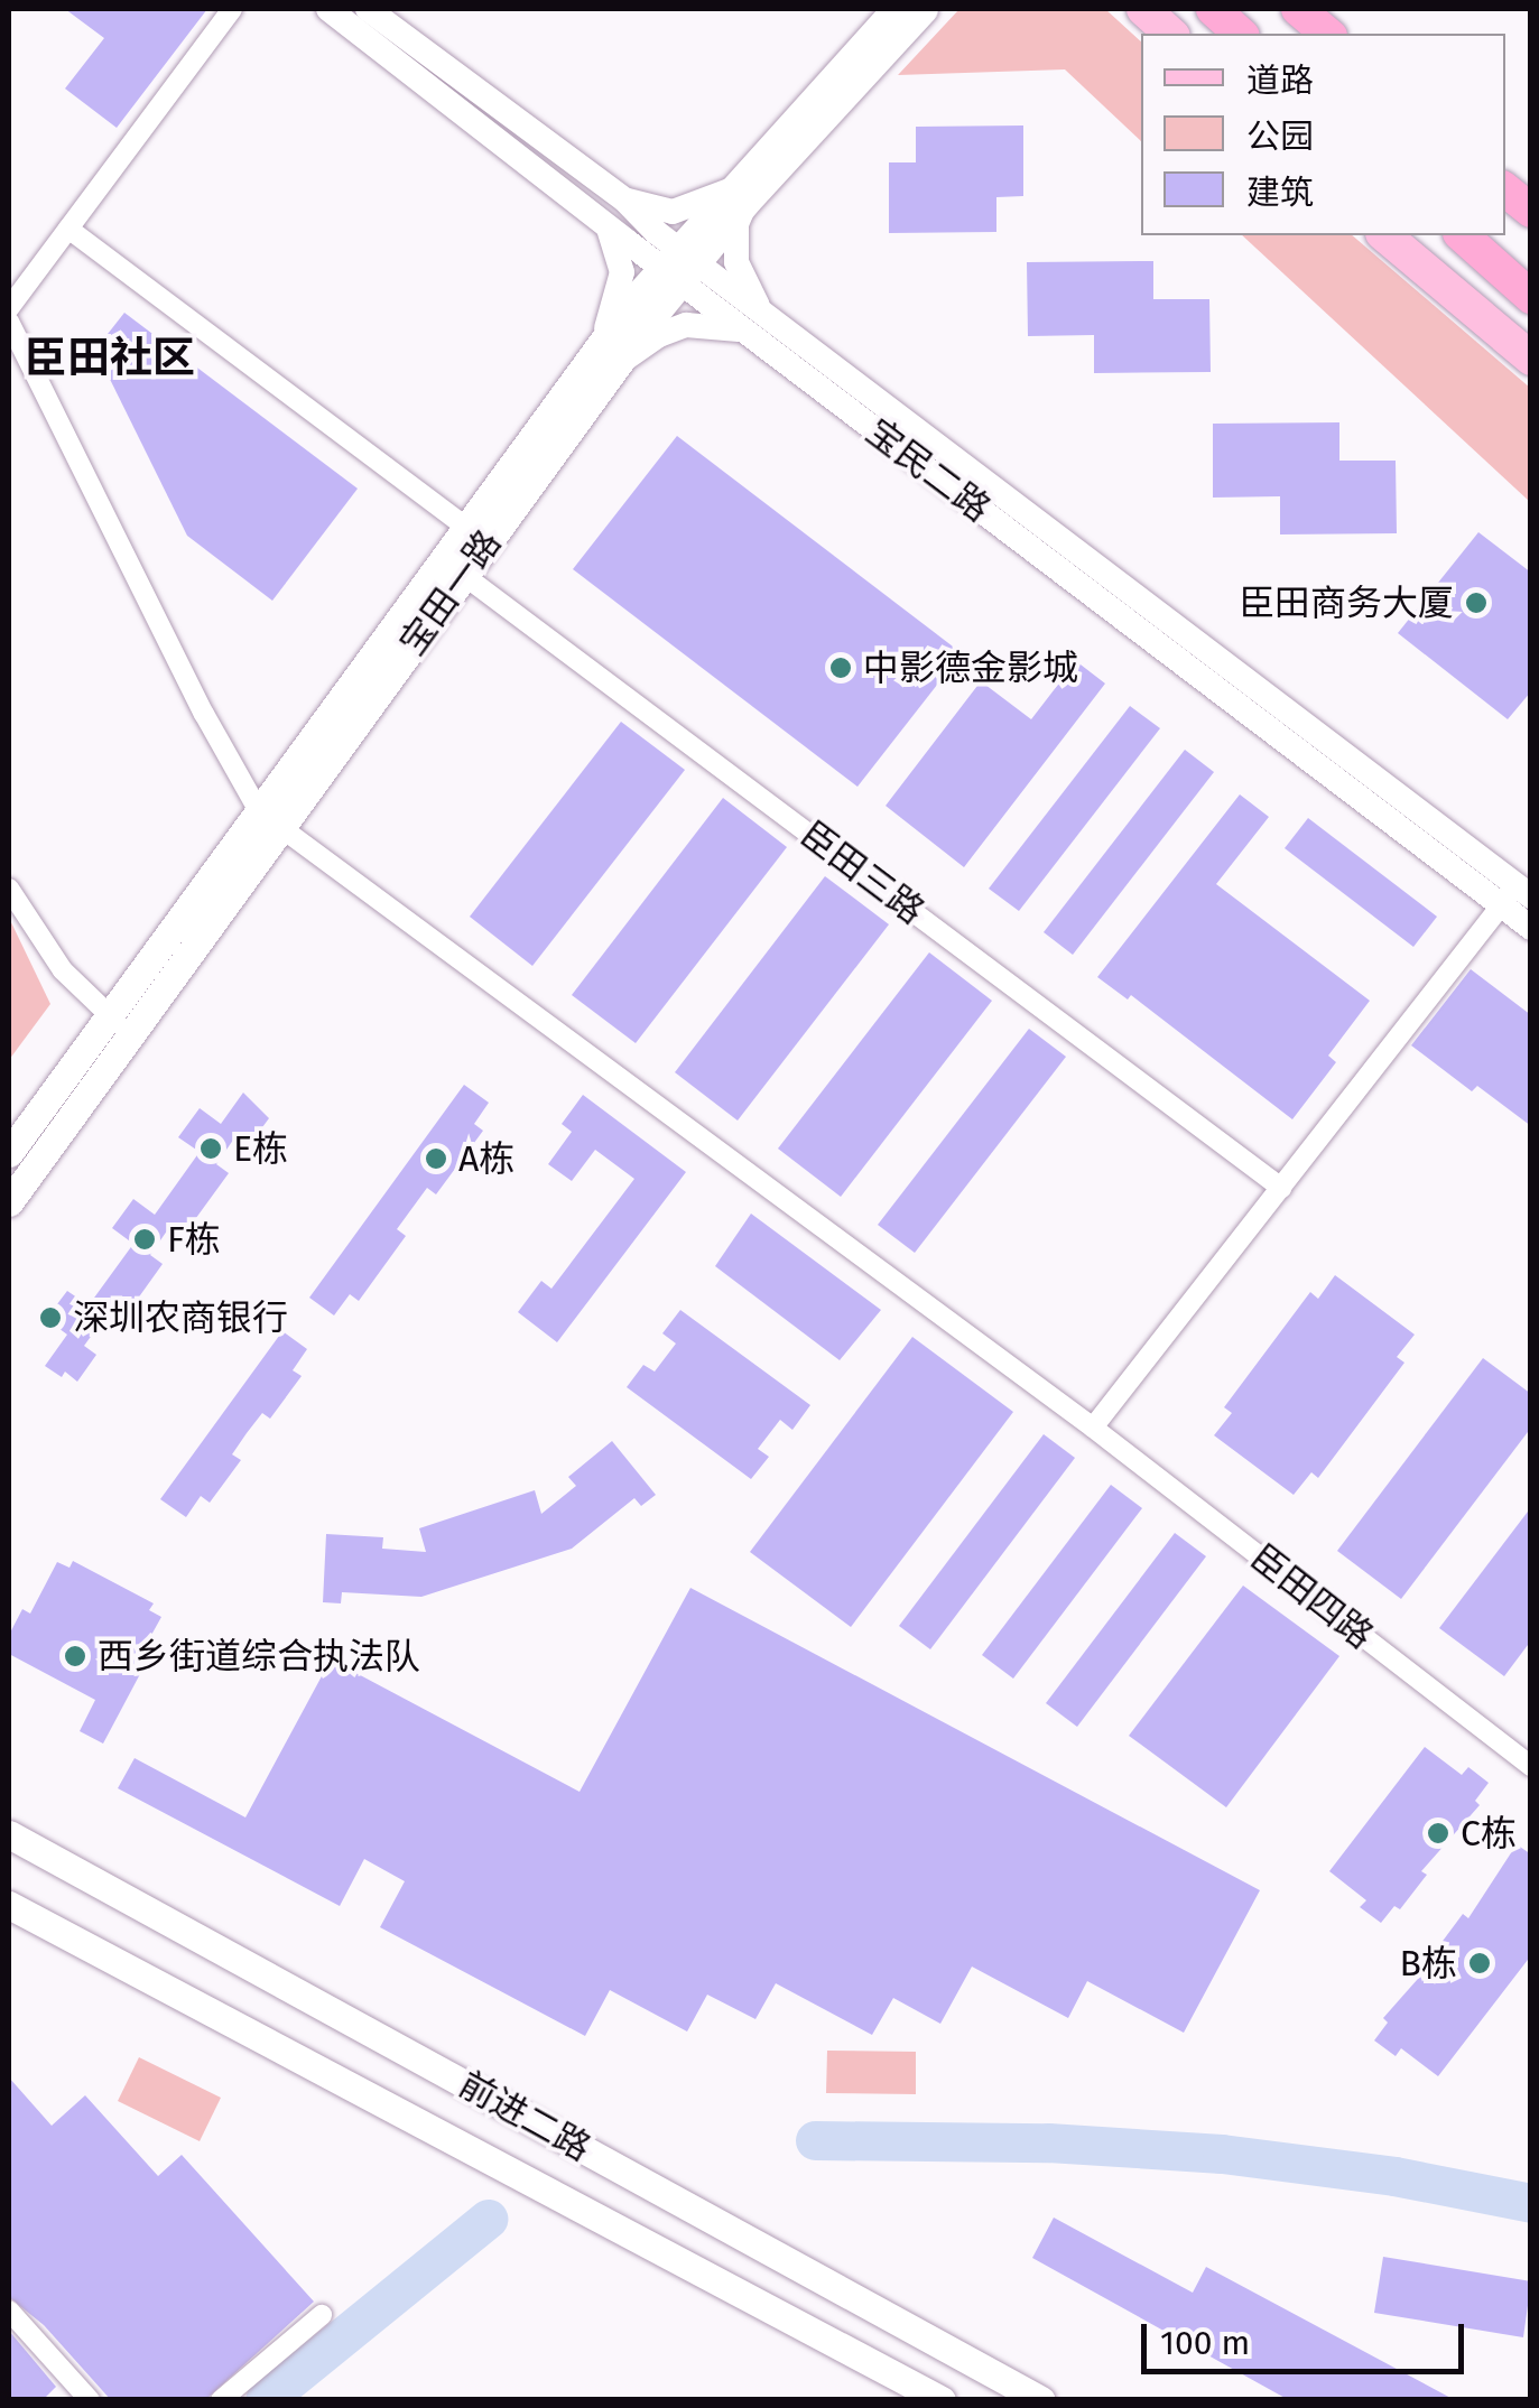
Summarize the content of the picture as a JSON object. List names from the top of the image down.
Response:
{
  "streets": {
    "main road": ["宝田一路", "前进二路"],
    "street": ["宝民二路", "臣田三路", "臣田四路"]
  },
  "crossings": [
    ["宝民二路", "宝田一路"],
    ["宝田一路", "臣田三路"],
    ["宝田一路", "臣田四路"]
  ],
  "districts": ["臣田社区"],
  "places": [
    "臣田商务大厦",
    "中影德金影城",
    "E栋",
    "A栋",
    "F栋",
    "深圳农商银行",
    "西乡街道综合执法队",
    "C栋",
    "B栋"
  ],
  "legend": ["道路", "公园", "建筑"],
  "scale_bar": "100 m"
}
